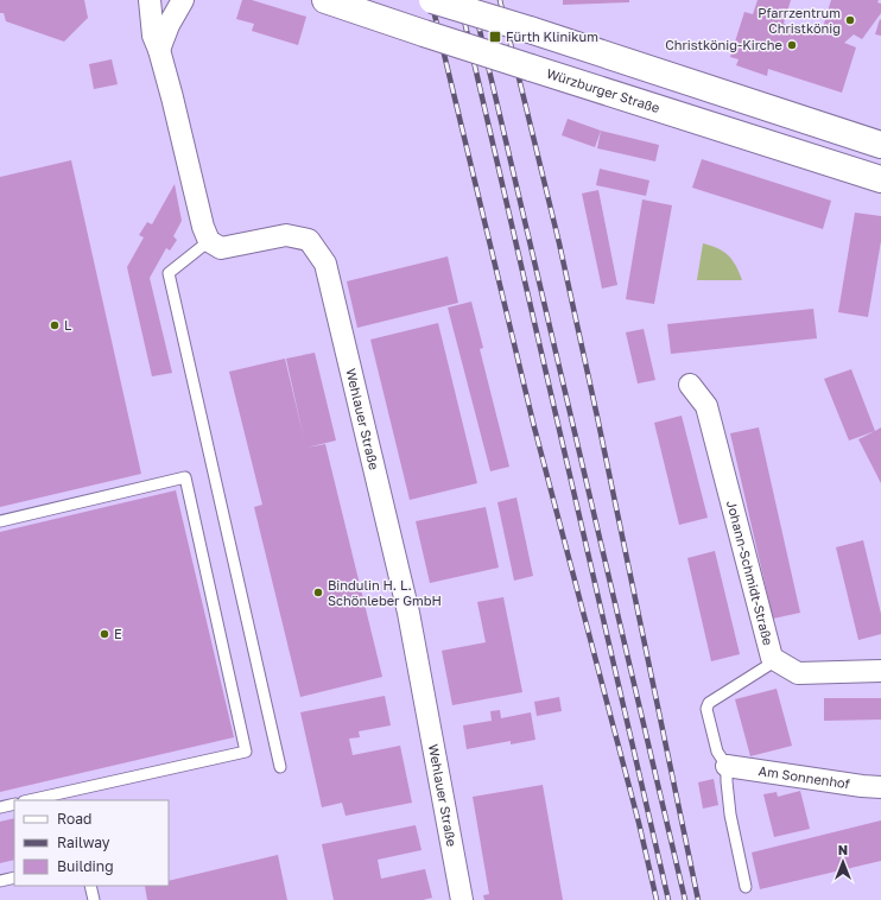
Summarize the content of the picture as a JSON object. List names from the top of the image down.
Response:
{
  "streets": {
    "main road": ["Würzburger Straße"],
    "street": ["Wehlauer Straße", "Johann-Schmidt-Straße", "Am Sonnenhof"]
  },
  "places": {
    "other": [
      "Pfarrzentrum Christkönig",
      "Christkönig-Kirche",
      "L",
      "Bindulin H. L. Schönleber GmbH",
      "E"
    ],
    "transit": ["Fürth Klinikum"]
  },
  "legend": ["Road", "Railway", "Building"],
  "north": "top"
}
